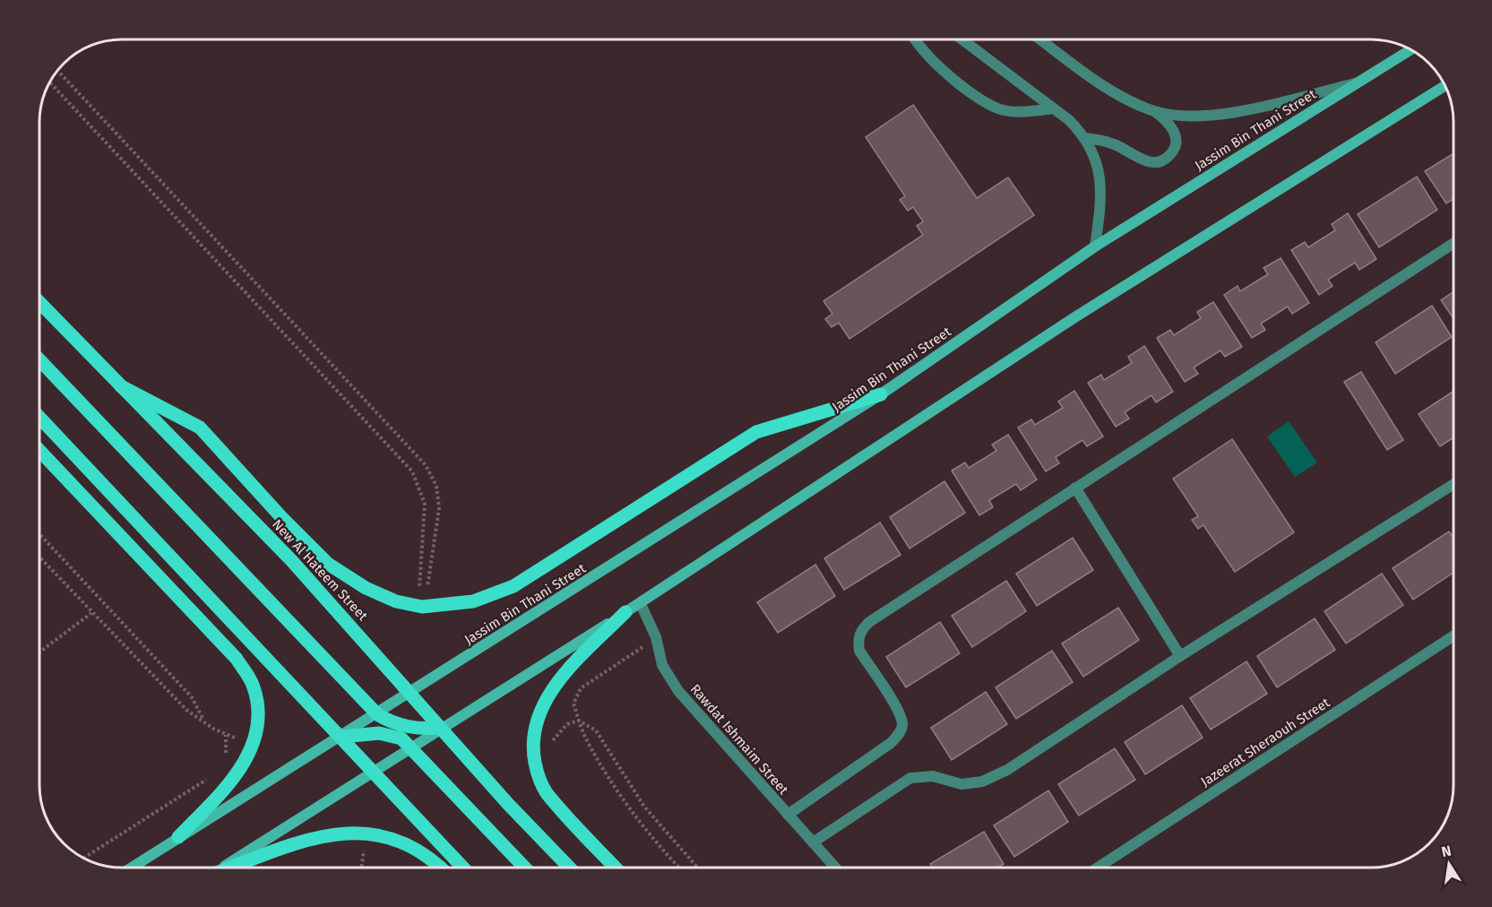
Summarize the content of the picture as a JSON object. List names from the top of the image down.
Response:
{
  "streets": {
    "main road": ["Jassim Bin Thani Street", "New Al Hateem Street"],
    "street": ["Rawdat Ishmaim Street", "Jazeerat Sheraouh Street"]
  },
  "crossings": [
    ["Jassim Bin Thani Street", "New Al Hateem Street"]
  ],
  "north": "top"
}
